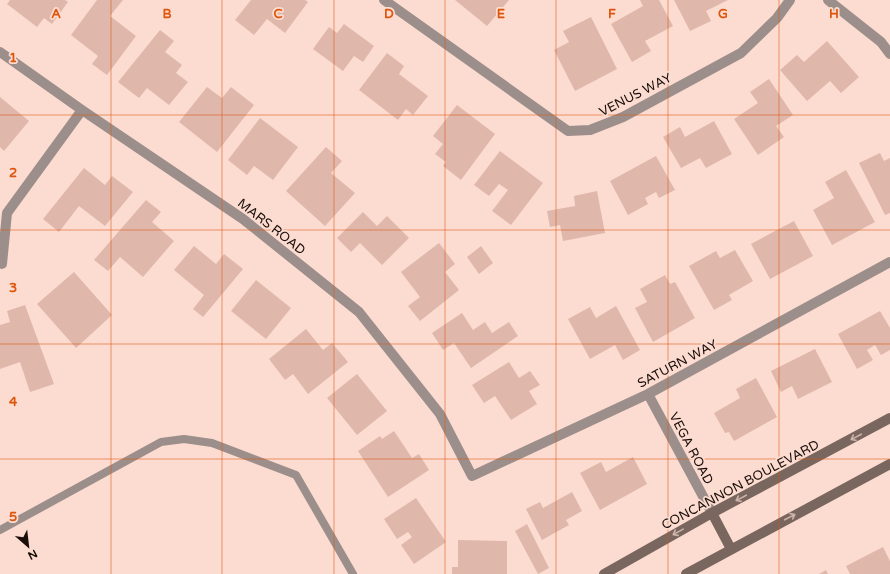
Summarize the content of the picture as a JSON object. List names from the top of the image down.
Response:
{
  "streets": {
    "main road": ["CONCANNON BOULEVARD"],
    "street": [
      "VENUS WAY",
      "MARS ROAD",
      "SATURN WAY",
      "VEGA ROAD"
    ]
  },
  "crossings": [
    ["MARS ROAD", "SATURN WAY"],
    ["SATURN WAY", "VEGA ROAD"],
    ["VEGA ROAD", "CONCANNON BOULEVARD"]
  ],
  "north": "bottom right",
  "grid": {
    "columns": [
      "A",
      "B",
      "C",
      "D",
      "E",
      "F",
      "G",
      "H"
    ],
    "rows": [
      "1",
      "2",
      "3",
      "4",
      "5"
    ]
  }
}
